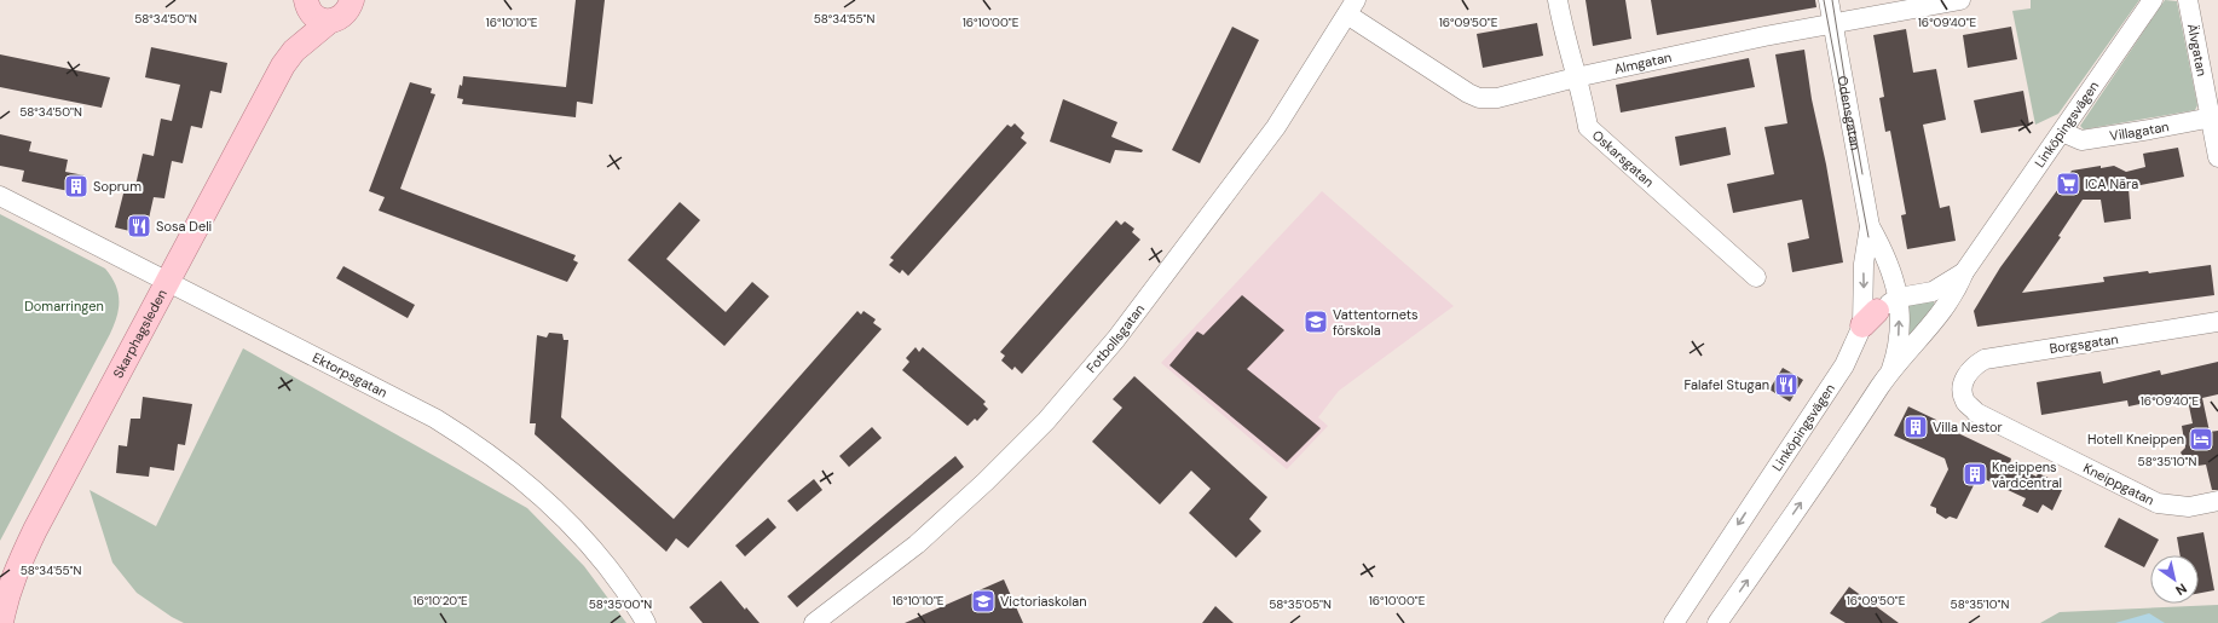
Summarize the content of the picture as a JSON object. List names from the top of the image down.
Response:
{
  "streets": {
    "main road": ["Skarphagsleden"],
    "street": [
      "Älvgatan",
      "Almgatan",
      "Odensgatan",
      "Linköpingsvägen",
      "Villagatan",
      "Oskarsgatan",
      "Fotbollsgatan",
      "Borgsgatan",
      "Ektorpsgatan",
      "Kneippgatan"
    ]
  },
  "crossings": [
    ["Älvgatan", "Villagatan"],
    ["Almgatan", "Odensgatan"],
    ["Almgatan", "Oskarsgatan"],
    ["Almgatan", "Fotbollsgatan"],
    ["Odensgatan", "Linköpingsvägen"],
    ["Linköpingsvägen", "Villagatan"],
    ["Skarphagsleden", "Ektorpsgatan"],
    ["Borgsgatan", "Kneippgatan"]
  ],
  "parks": ["Domarringen"],
  "places": {
    "supermarket": ["ICA Nära"],
    "building": ["Soprum", "Villa Nestor", "Kneippens vårdcentral"],
    "restaurant": ["Sosa Deli", "Falafel Stugan"],
    "school or university": ["Vattentornets förskola", "Victoriaskolan"],
    "hotel": ["Hotell Kneippen"]
  },
  "north": "bottom right",
  "coordinates": [
    "58°34'50\"N",
    "58°34'55\"N",
    "16°09'50\"E",
    "16°10'10\"E",
    "16°10'00\"E",
    "16°09'40\"E",
    "58°35'10\"N",
    "16°10'20\"E",
    "58°35'00\"N",
    "58°35'05\"N"
  ]
}
